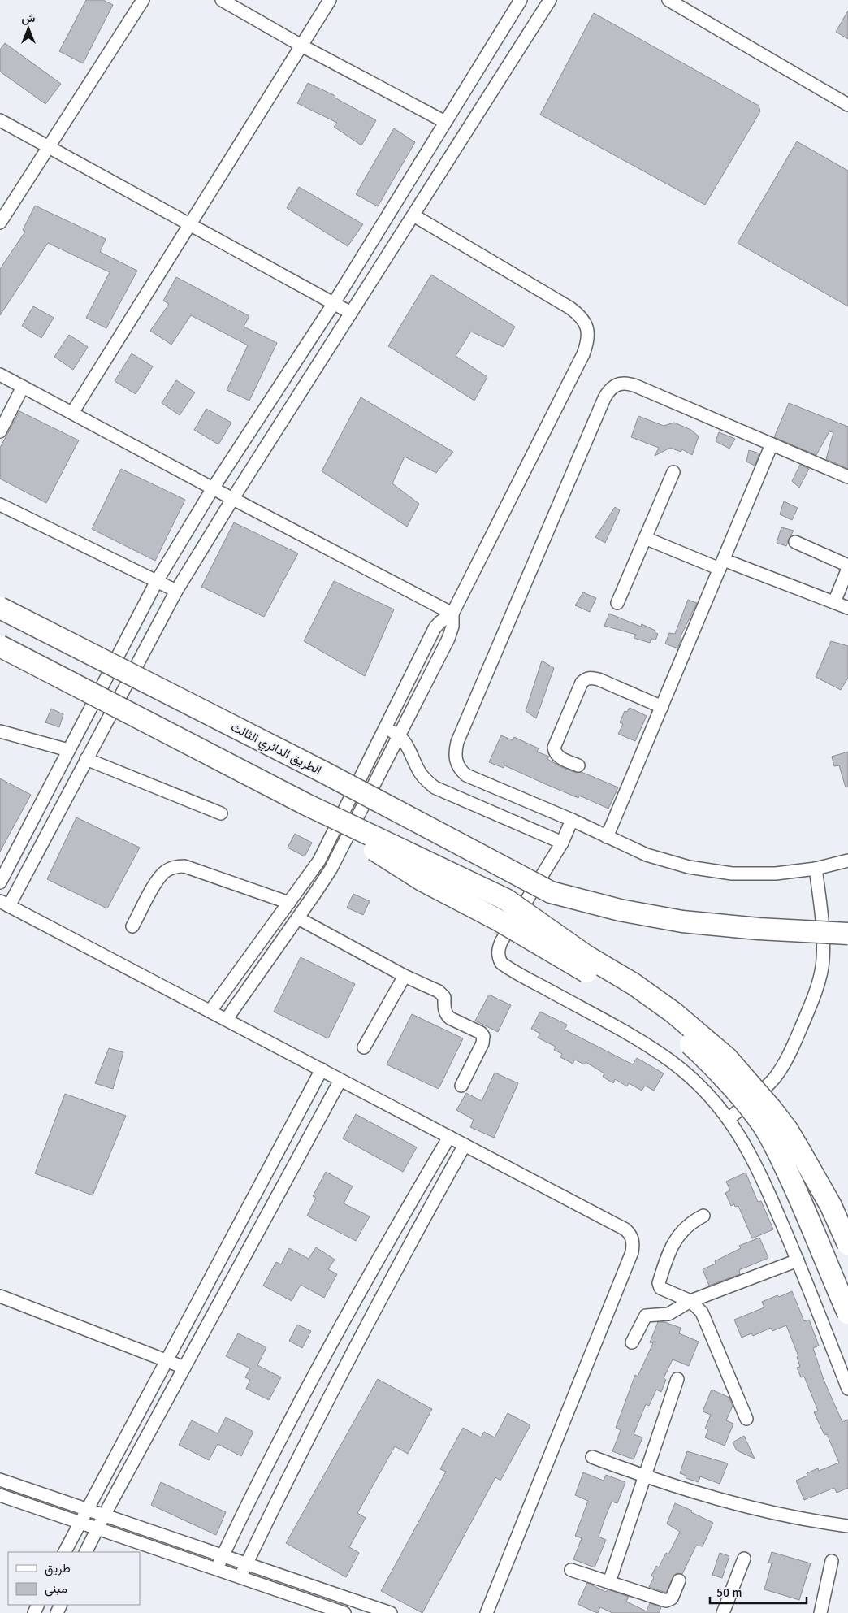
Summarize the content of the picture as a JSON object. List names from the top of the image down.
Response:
{
  "streets": {
    "highway": ["الطريق الدائري الثالث"]
  },
  "legend": ["طريق", "مبنى"],
  "scale_bar": "50 m",
  "north": "top"
}
